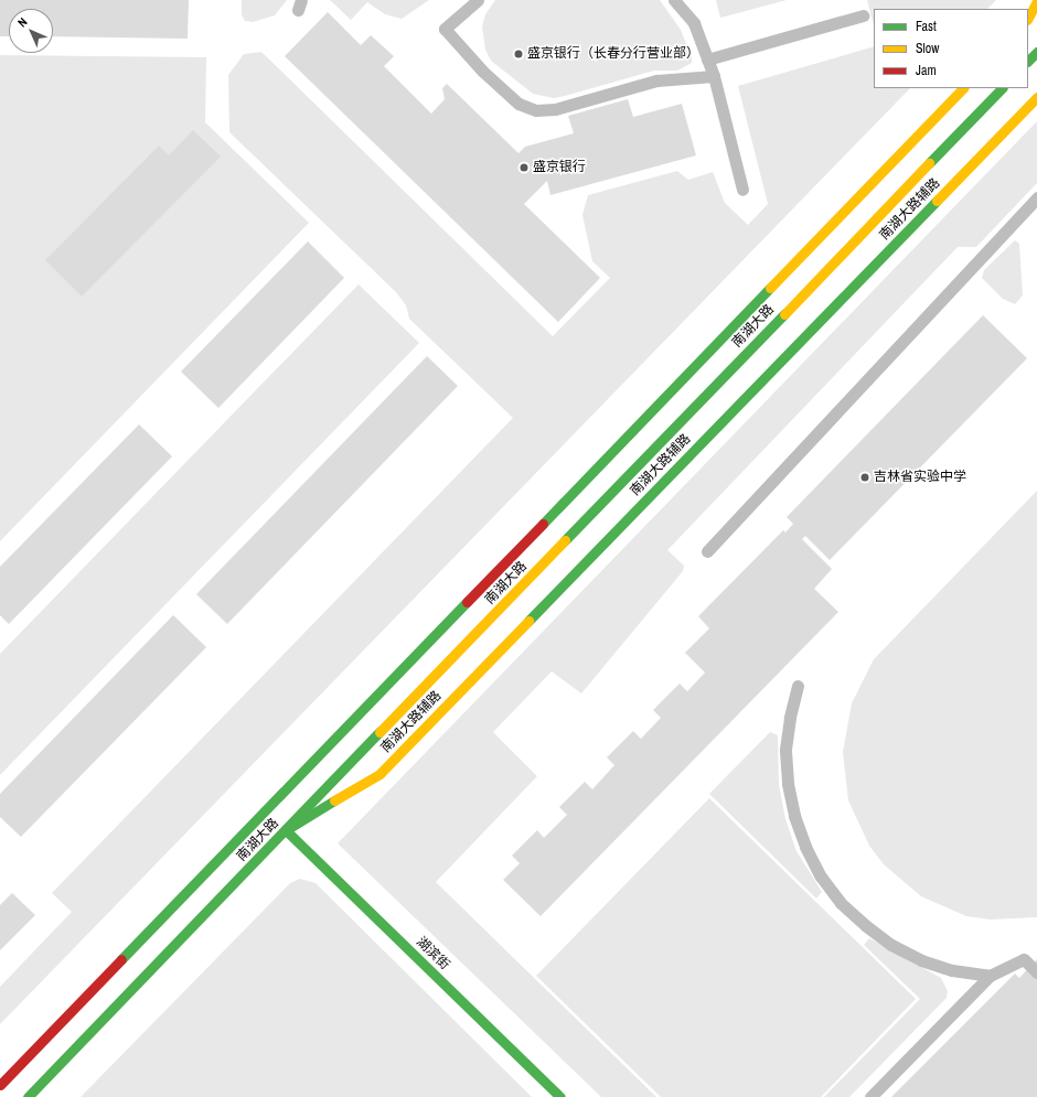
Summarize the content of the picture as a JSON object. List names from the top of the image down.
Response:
{
  "streets": {
    "main road": ["南湖大路辅路", "南湖大路", "湖滨街"]
  },
  "crossings": [
    ["南湖大路辅路", "南湖大路"],
    ["南湖大路辅路", "湖滨街"],
    ["南湖大路", "湖滨街"]
  ],
  "places": ["盛京银行（长春分行营业部）", "盛京银行", "吉林省实验中学"],
  "legend": ["Fast", "Slow", "Jam"],
  "north": "top left"
}
